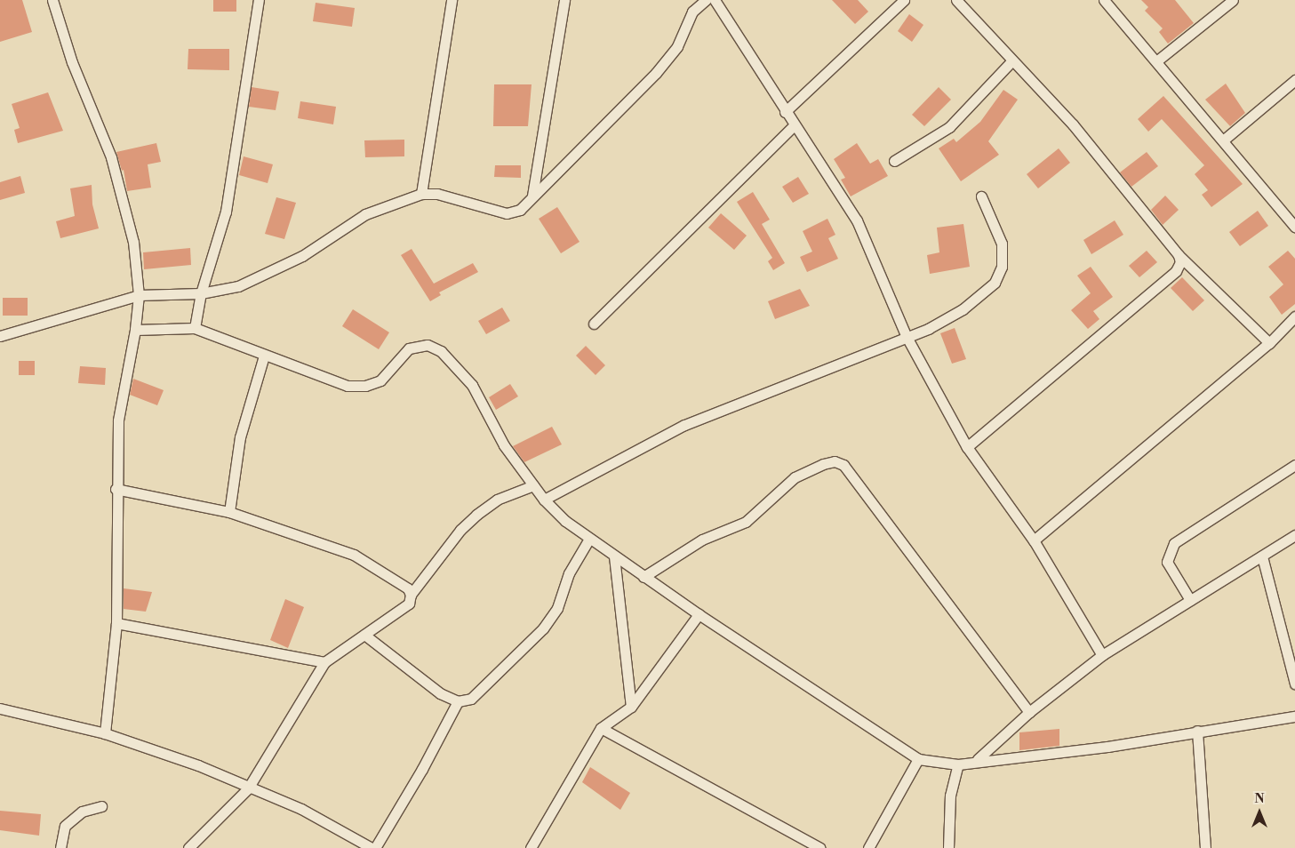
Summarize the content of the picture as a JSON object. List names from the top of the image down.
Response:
{
  "north": "top"
}
